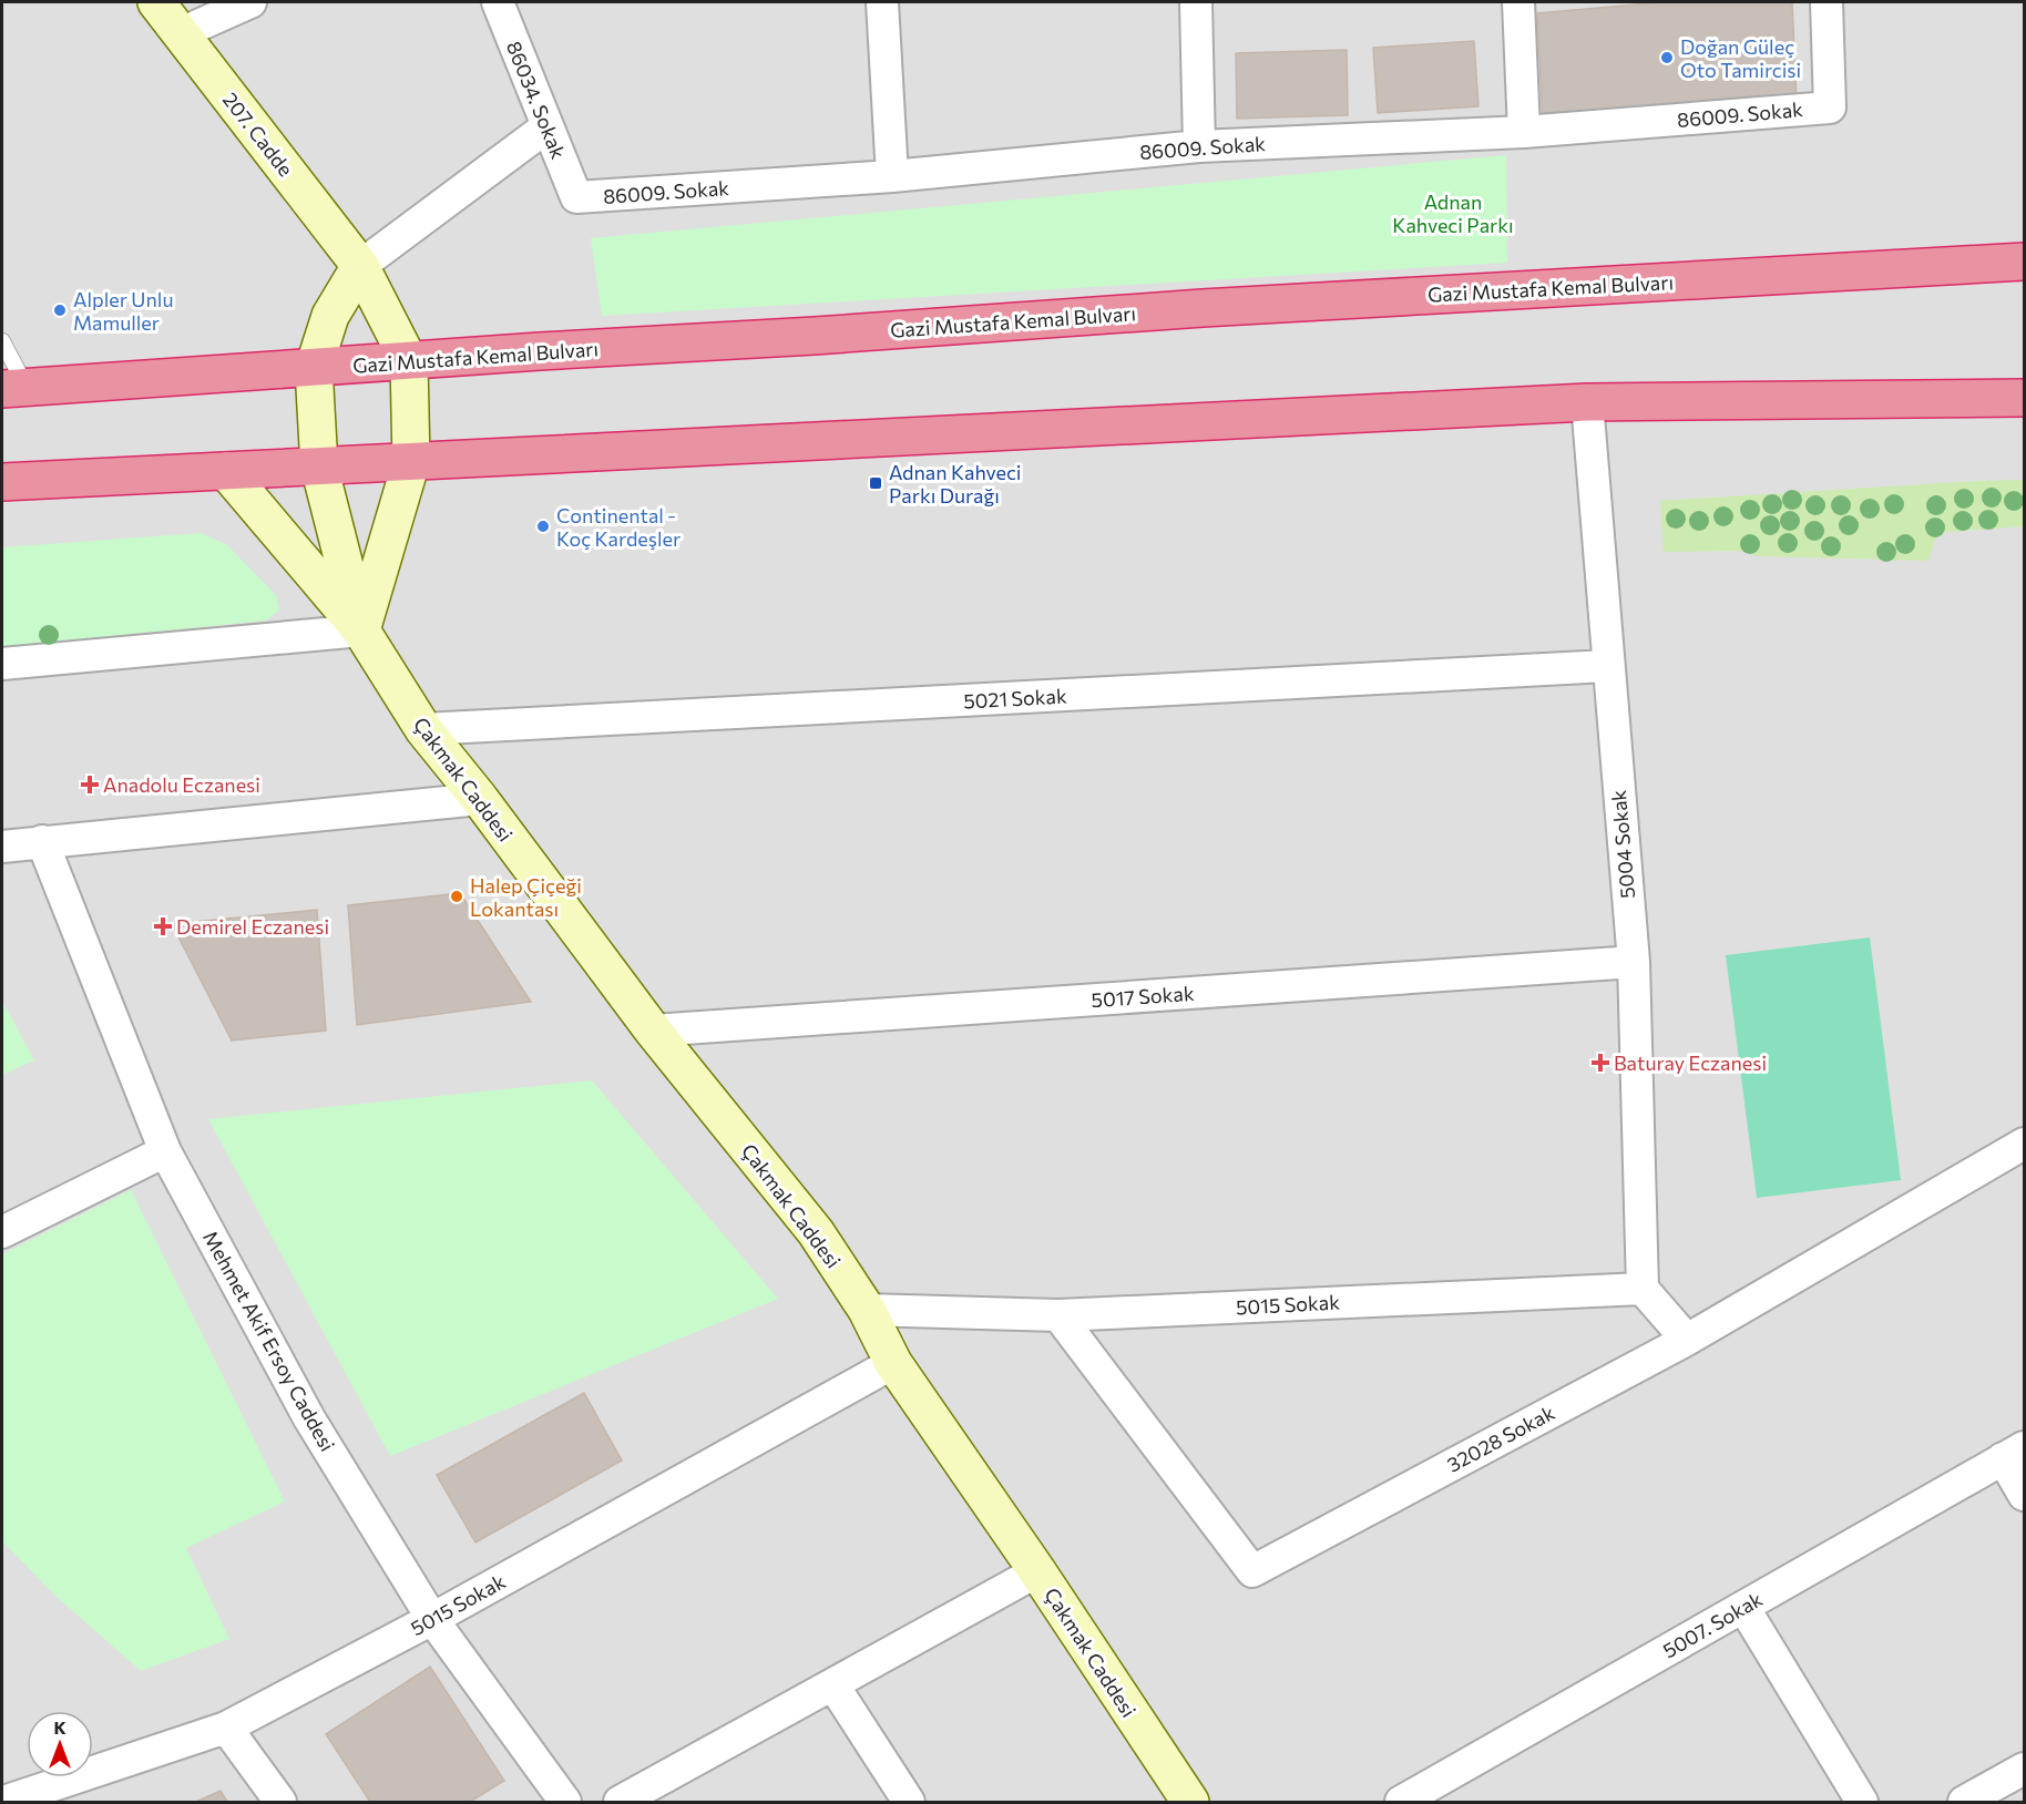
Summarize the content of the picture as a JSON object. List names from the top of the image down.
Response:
{
  "streets": {
    "highway": ["Gazi Mustafa Kemal Bulvarı"],
    "street": [
      "86034. Sokak",
      "86009. Sokak",
      "207. Cadde",
      "5021 Sokak",
      "Çakmak Caddesi",
      "5004 Sokak",
      "5017 Sokak",
      "5015 Sokak",
      "Mehmet Akif Ersoy Caddesi",
      "32028 Sokak",
      "5007. Sokak"
    ]
  },
  "crossings": [
    ["86034. Sokak", "86009. Sokak"],
    ["207. Cadde", "Gazi Mustafa Kemal Bulvarı"],
    ["5021 Sokak", "Çakmak Caddesi"],
    ["5021 Sokak", "5004 Sokak"],
    ["Çakmak Caddesi", "5017 Sokak"],
    ["Çakmak Caddesi", "5015 Sokak"],
    ["5004 Sokak", "5017 Sokak"],
    ["5004 Sokak", "5015 Sokak"],
    ["5015 Sokak", "Mehmet Akif Ersoy Caddesi"],
    ["5015 Sokak", "32028 Sokak"]
  ],
  "parks": ["Adnan Kahveci Parkı"],
  "places": {
    "other": [
      "Doğan Güleç Oto Tamircisi",
      "Alpler Unlu Mamuller",
      "Continental - Koç Kardeşler",
      "Halep Çiçeği Lokantası"
    ],
    "transit": ["Adnan Kahveci Parkı Durağı"],
    "health": ["Anadolu Eczanesi", "Demirel Eczanesi", "Baturay Eczanesi"]
  },
  "north": "top"
}
